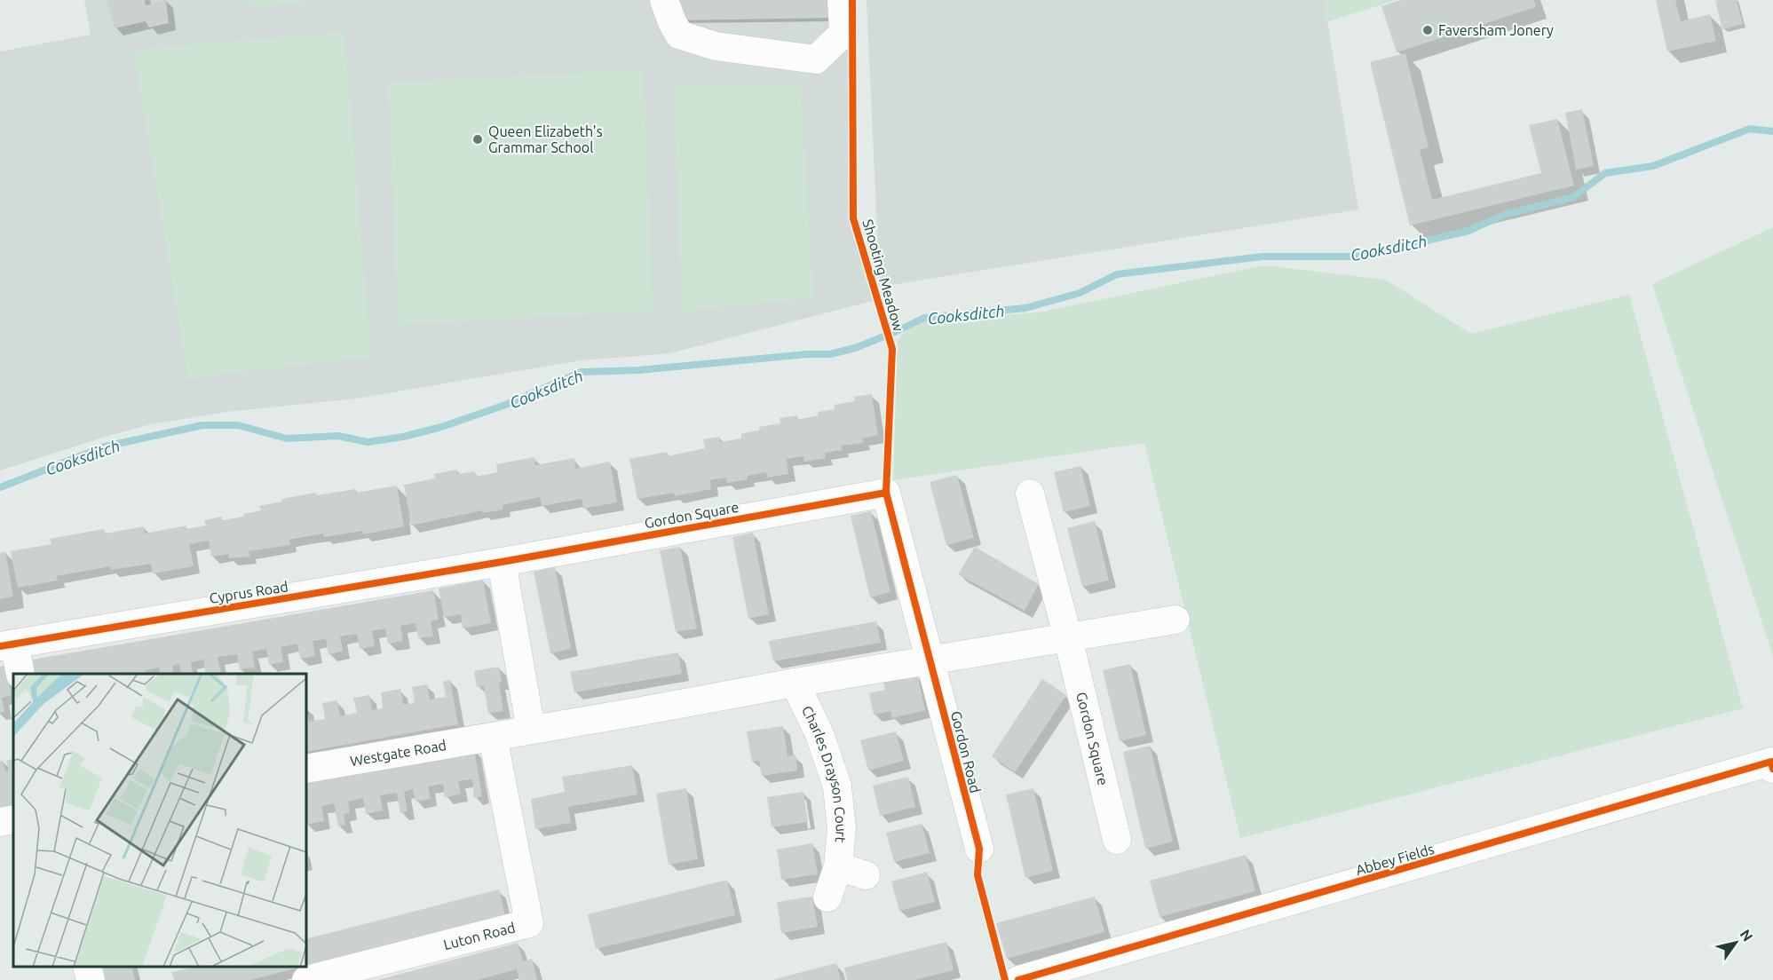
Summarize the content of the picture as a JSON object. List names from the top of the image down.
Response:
{
  "streets": {
    "street": [
      "Gordon Square",
      "Cyprus Road",
      "Gordon Road",
      "Westgate Road",
      "Charles Drayson Court",
      "Abbey Fields",
      "Luton Road"
    ],
    "cycle path": ["Shooting Meadow"]
  },
  "crossings": [
    ["Gordon Square", "Cyprus Road"],
    ["Gordon Square", "Gordon Road"],
    ["Westgate Road", "Luton Road"]
  ],
  "water": ["Cooksditch"],
  "places": ["Faversham Jonery", "Queen Elizabeth's Grammar School"],
  "north": "top right"
}
